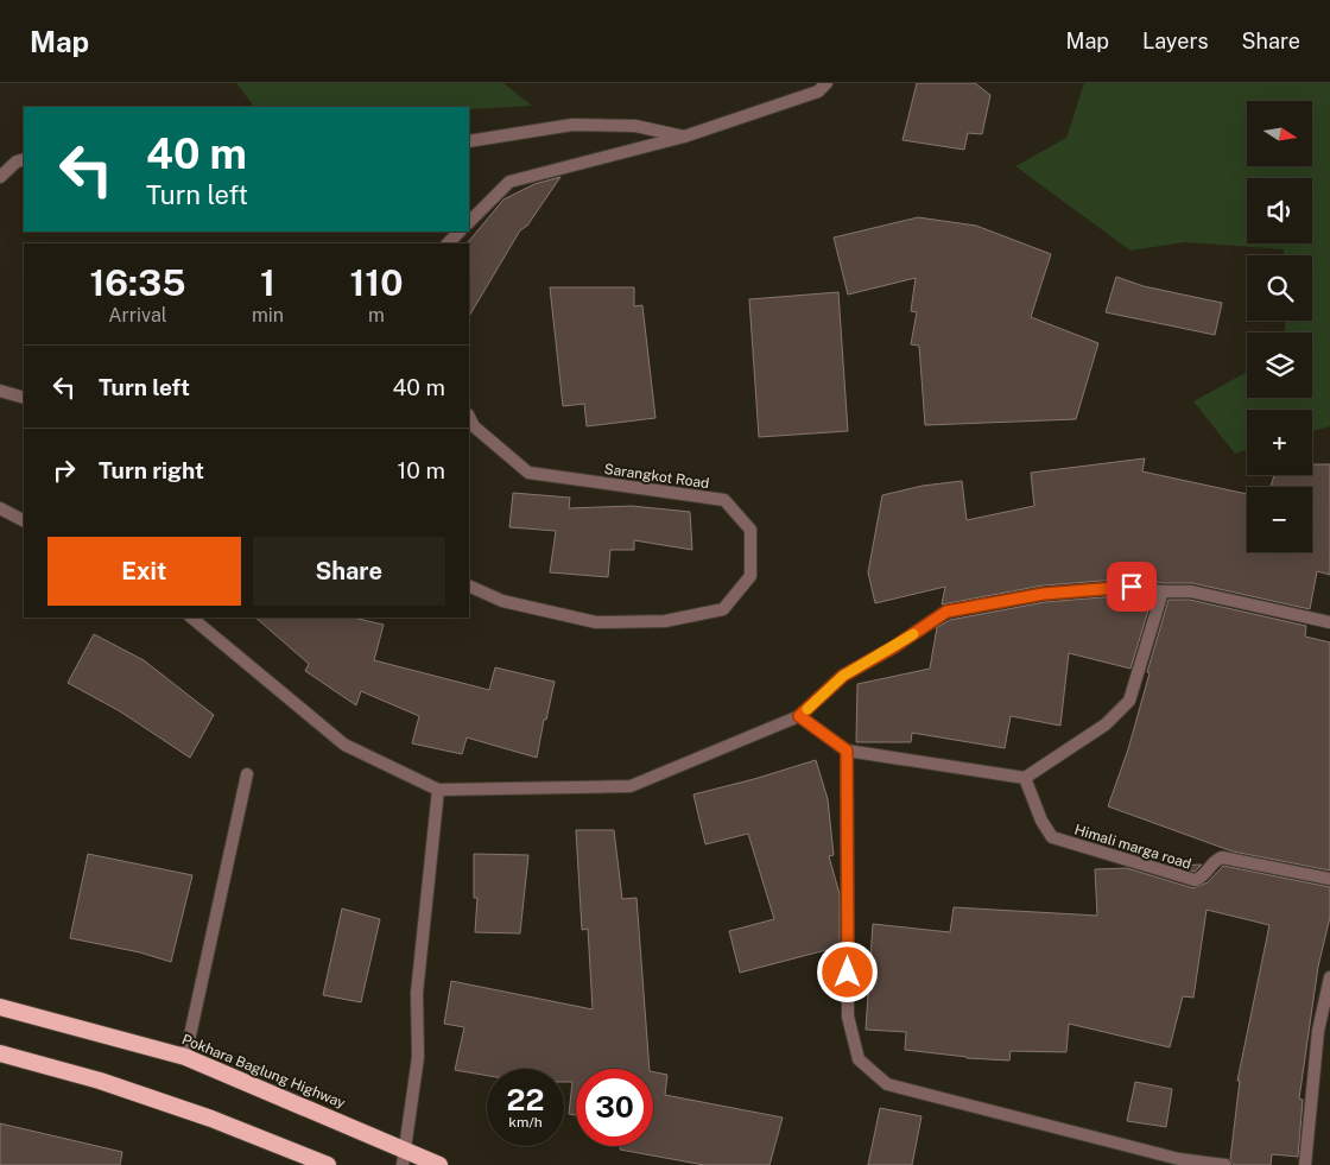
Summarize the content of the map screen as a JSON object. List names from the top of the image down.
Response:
{
  "streets": {
    "highway": ["Pokhara Baglung Highway"],
    "street": ["Sarangkot Road", "Himali marga road"]
  },
  "north": "right",
  "page": {
    "header": "Map",
    "nav": ["Map", "Layers", "Share"],
    "map_buttons": ["+", "−"],
    "turn": ["40 m", "Turn left"],
    "eta": [
      "16:35",
      "Arrival",
      "1",
      "min",
      "110",
      "m"
    ],
    "list": [
      {
        "name": "Turn left",
        "value": "40 m"
      },
      {
        "name": "Turn right",
        "value": "10 m"
      }
    ],
    "buttons": ["Exit", "Share"],
    "speed": "22 km/h",
    "limit": "30"
  }
}
